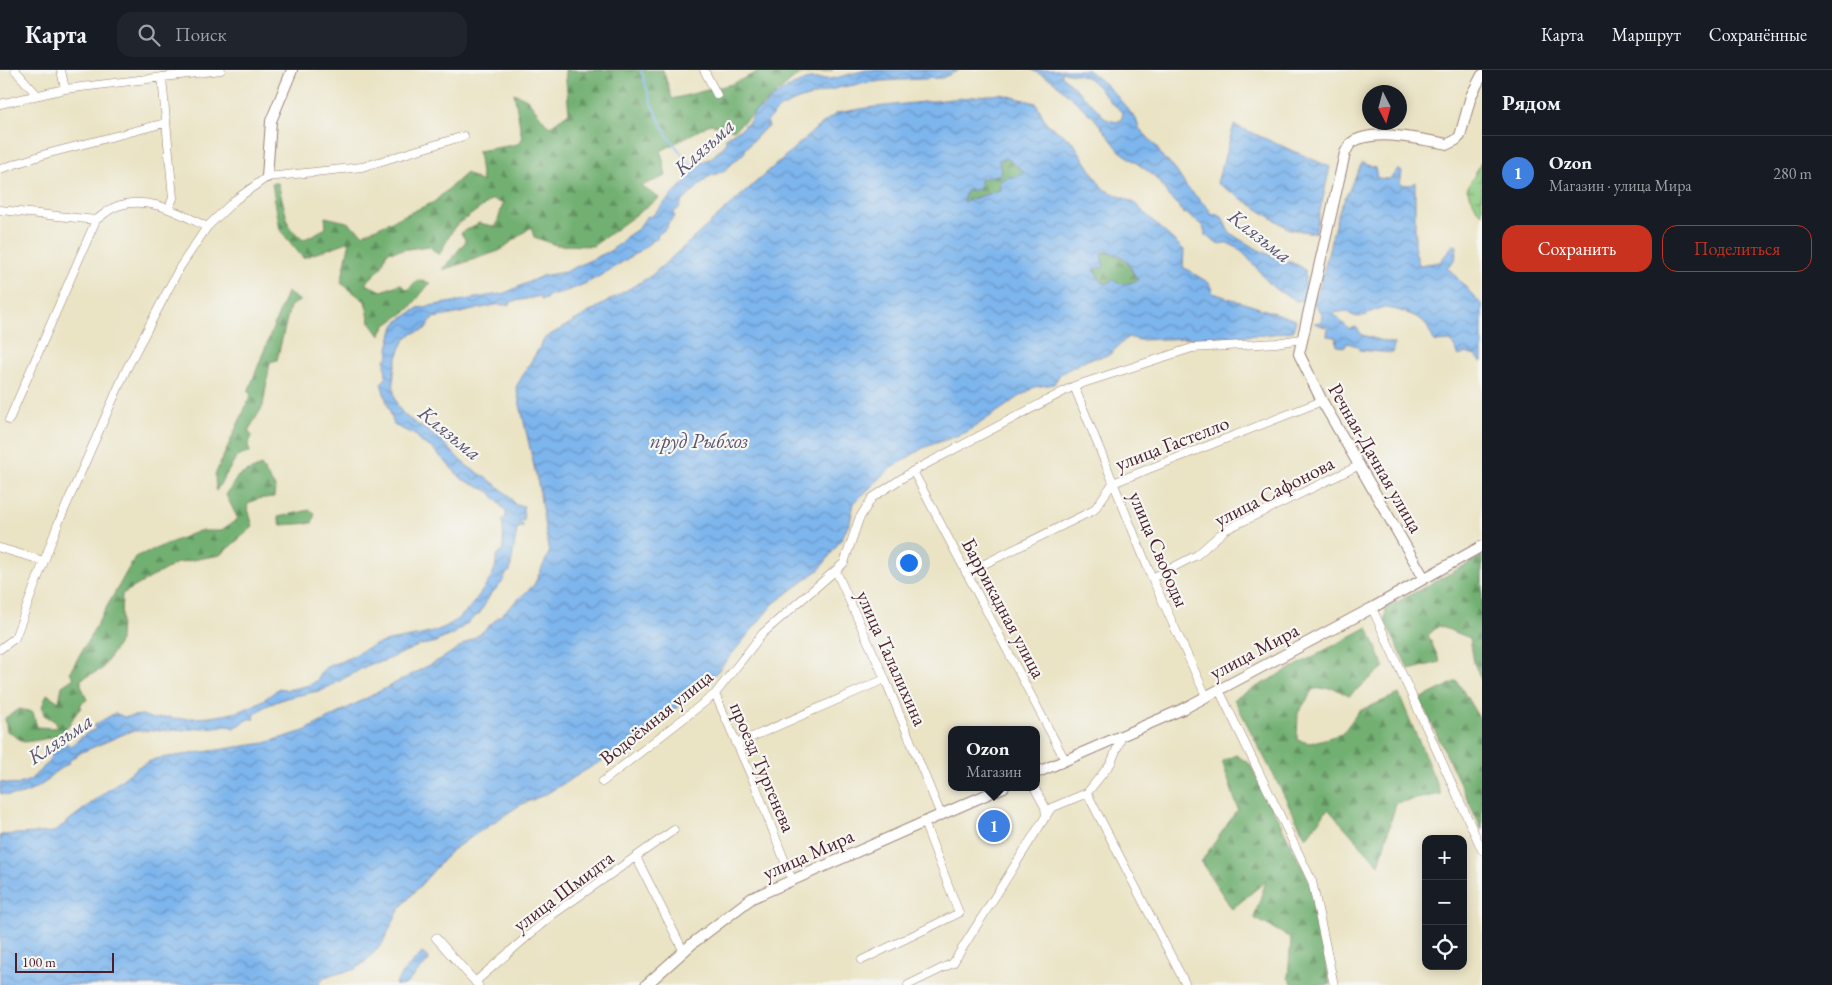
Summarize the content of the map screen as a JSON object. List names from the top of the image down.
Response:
{
  "streets": {
    "street": [
      "улица Гастелло",
      "Речная-Дачная улица",
      "улица Сафонова",
      "улица Свободы",
      "Баррикадная улица",
      "улица Мира",
      "улица Талалихина",
      "Водоёмная улица",
      "проезд Тургенева",
      "улица Шмидта"
    ]
  },
  "crossings": [
    ["улица Гастелло", "Речная-Дачная улица"],
    ["улица Гастелло", "улица Свободы"],
    ["улица Гастелло", "Баррикадная улица"],
    ["Речная-Дачная улица", "улица Сафонова"],
    ["Речная-Дачная улица", "улица Мира"],
    ["Речная-Дачная улица", "Водоёмная улица"],
    ["улица Сафонова", "улица Свободы"],
    ["улица Свободы", "улица Мира"],
    ["улица Свободы", "Водоёмная улица"],
    ["Баррикадная улица", "улица Мира"],
    ["Баррикадная улица", "Водоёмная улица"],
    ["улица Мира", "улица Талалихина"],
    ["улица Мира", "проезд Тургенева"],
    ["улица Талалихина", "Водоёмная улица"],
    ["Водоёмная улица", "проезд Тургенева"]
  ],
  "water": ["Клязьма", "пруд Рыбхоз"],
  "scale_bar": "100 m",
  "north": "bottom",
  "page": {
    "header": "Карта",
    "search": "Поиск",
    "nav": ["Карта", "Маршрут", "Сохранённые"],
    "heading": "Рядом",
    "list": [
      {
        "mark": "1",
        "name": "Ozon",
        "note": "Магазин · улица Мира",
        "value": "280 m"
      }
    ],
    "buttons": ["Сохранить", "Поделиться"],
    "popup": ["Ozon", "Магазин"],
    "pins": "1",
    "map_buttons": ["+", "−"],
    "scale": "100 m"
  }
}
